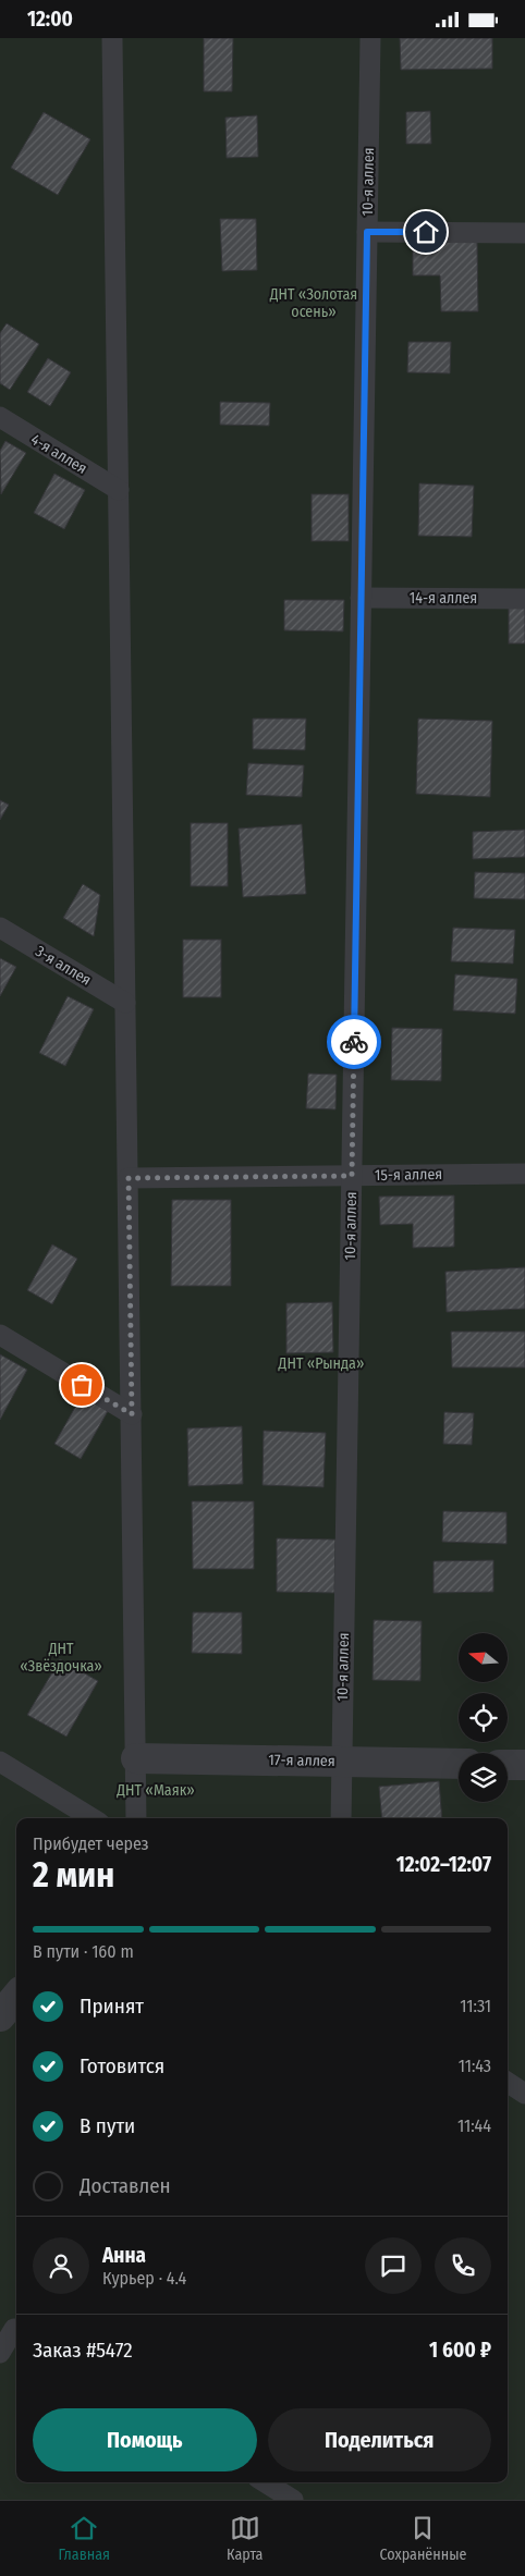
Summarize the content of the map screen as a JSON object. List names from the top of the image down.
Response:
{
  "streets": {
    "street": ["17-я аллея"],
    "lane": [
      "10-я аллея",
      "4-я аллея",
      "14-я аллея",
      "3-я аллея",
      "15-я аллея"
    ]
  },
  "crossings": [
    ["10-я аллея", "14-я аллея"],
    ["10-я аллея", "15-я аллея"],
    ["10-я аллея", "17-я аллея"]
  ],
  "parks": [
    "ДНТ «Золотая осень»",
    "ДНТ «Рында»",
    "ДНТ «Звёздочка»",
    "ДНТ «Маяк»"
  ],
  "north": "left",
  "page": {
    "status": "12:00",
    "heading": ["2 мин", "Прибудет через", "12:02–12:07"],
    "panel": [
      "Анна",
      "Курьер · 4.4",
      "Заказ #5472",
      "1 600 ₽"
    ],
    "bar": "В пути · 160 m",
    "list": [
      ["Принят", "11:31"],
      ["Готовится", "11:43"],
      ["В пути", "11:44"],
      "Доставлен"
    ],
    "buttons": ["Помощь", "Поделиться"],
    "tabs": ["Главная", "Карта", "Сохранённые"]
  }
}
